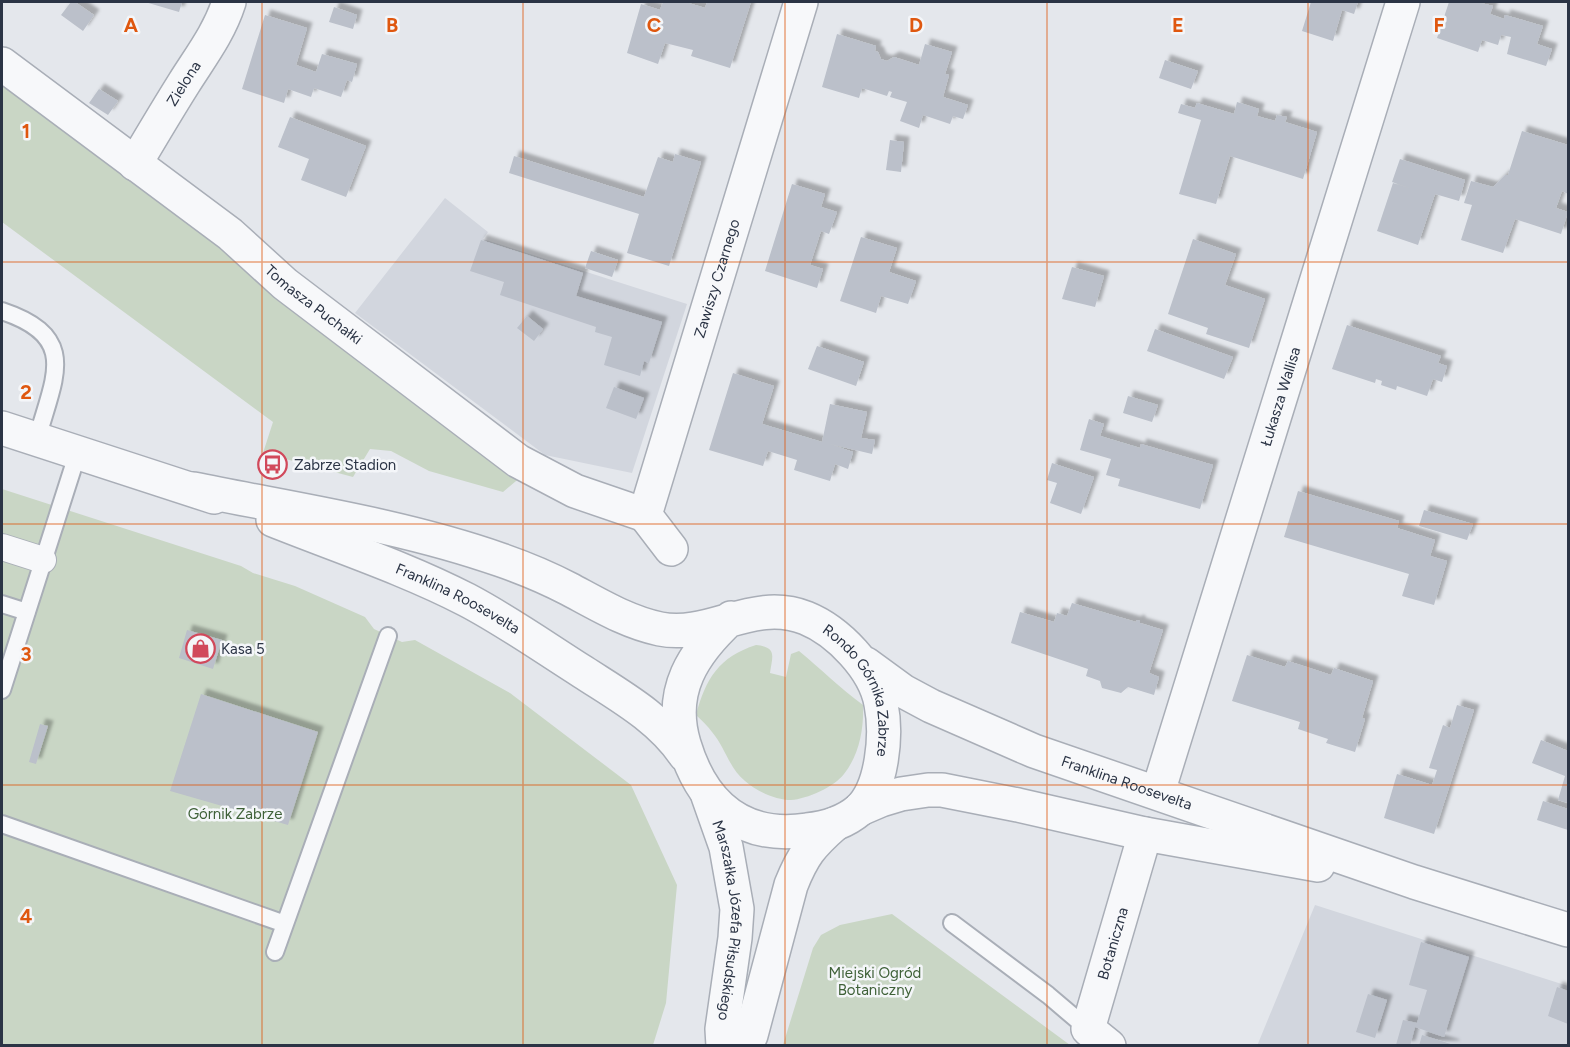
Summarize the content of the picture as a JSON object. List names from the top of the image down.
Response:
{
  "streets": {
    "street": [
      "Zielona",
      "Zawiszy Czarnego",
      "Tomasza Puchałki",
      "Łukasza Wallisa",
      "Franklina Roosevelta",
      "Rondo Górnika Zabrze",
      "Marszałka Józefa Piłsudskiego",
      "Botaniczna"
    ]
  },
  "crossings": [
    ["Zielona", "Tomasza Puchałki"],
    ["Zawiszy Czarnego", "Tomasza Puchałki"],
    ["Łukasza Wallisa", "Franklina Roosevelta"],
    ["Franklina Roosevelta", "Rondo Górnika Zabrze"],
    ["Franklina Roosevelta", "Marszałka Józefa Piłsudskiego"],
    ["Franklina Roosevelta", "Botaniczna"],
    ["Rondo Górnika Zabrze", "Marszałka Józefa Piłsudskiego"]
  ],
  "parks": ["Górnik Zabrze", "Miejski Ogród Botaniczny"],
  "places": {
    "bus stop": ["Zabrze Stadion"],
    "shop": ["Kasa 5"]
  },
  "grid": {
    "columns": [
      "A",
      "B",
      "C",
      "D",
      "E",
      "F"
    ],
    "rows": [
      "1",
      "2",
      "3",
      "4"
    ]
  }
}
